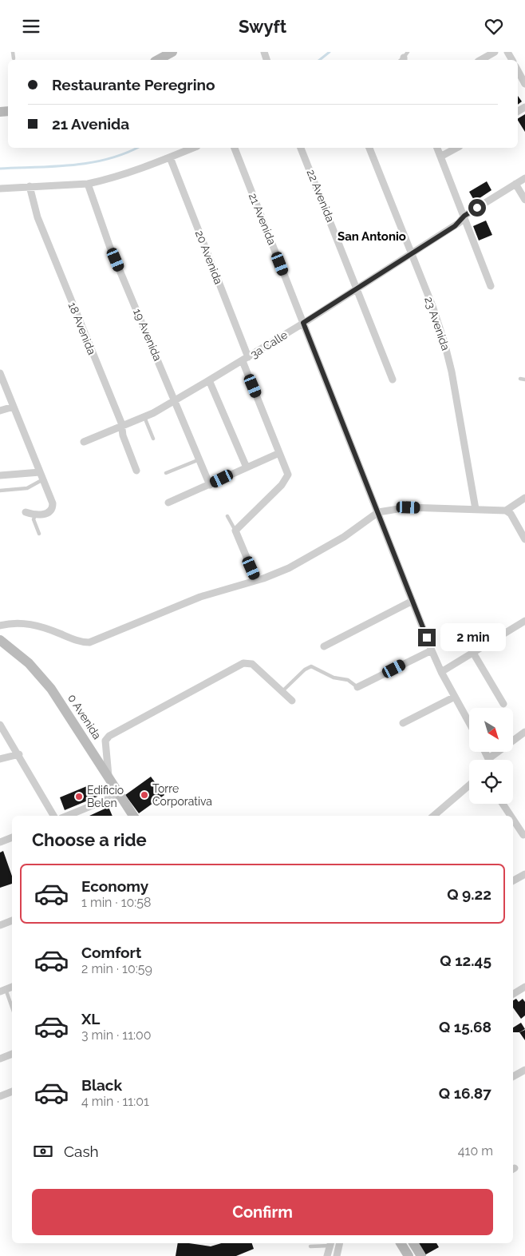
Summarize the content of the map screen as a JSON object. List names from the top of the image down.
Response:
{
  "streets": {
    "street": [
      "22 Avenida",
      "21 Avenida",
      "20 Avenida",
      "23 Avenida",
      "18 Avenida",
      "19 Avenida",
      "3a Calle",
      "0 Avenida"
    ]
  },
  "crossings": [
    ["22 Avenida", "3a Calle"],
    ["21 Avenida", "3a Calle"],
    ["20 Avenida", "3a Calle"],
    ["23 Avenida", "3a Calle"],
    ["18 Avenida", "3a Calle"],
    ["19 Avenida", "3a Calle"]
  ],
  "districts": ["San Antonio"],
  "places": ["Torre Corporativa", "Edificio Belen"],
  "north": "bottom right",
  "page": {
    "header": "Swyft",
    "banner": ["Restaurante Peregrino", "21 Avenida"],
    "bubble": "2 min",
    "heading": "Choose a ride",
    "list": [
      {
        "name": "Economy",
        "note": "1 min · 10:58",
        "value": "Q 9.22"
      },
      {
        "name": "Comfort",
        "note": "2 min · 10:59",
        "value": "Q 12.45"
      },
      {
        "name": "XL",
        "note": "3 min · 11:00",
        "value": "Q 15.68"
      },
      {
        "name": "Black",
        "note": "4 min · 11:01",
        "value": "Q 16.87"
      }
    ],
    "pay": ["Cash", "410 m"],
    "buttons": "Confirm"
  }
}
